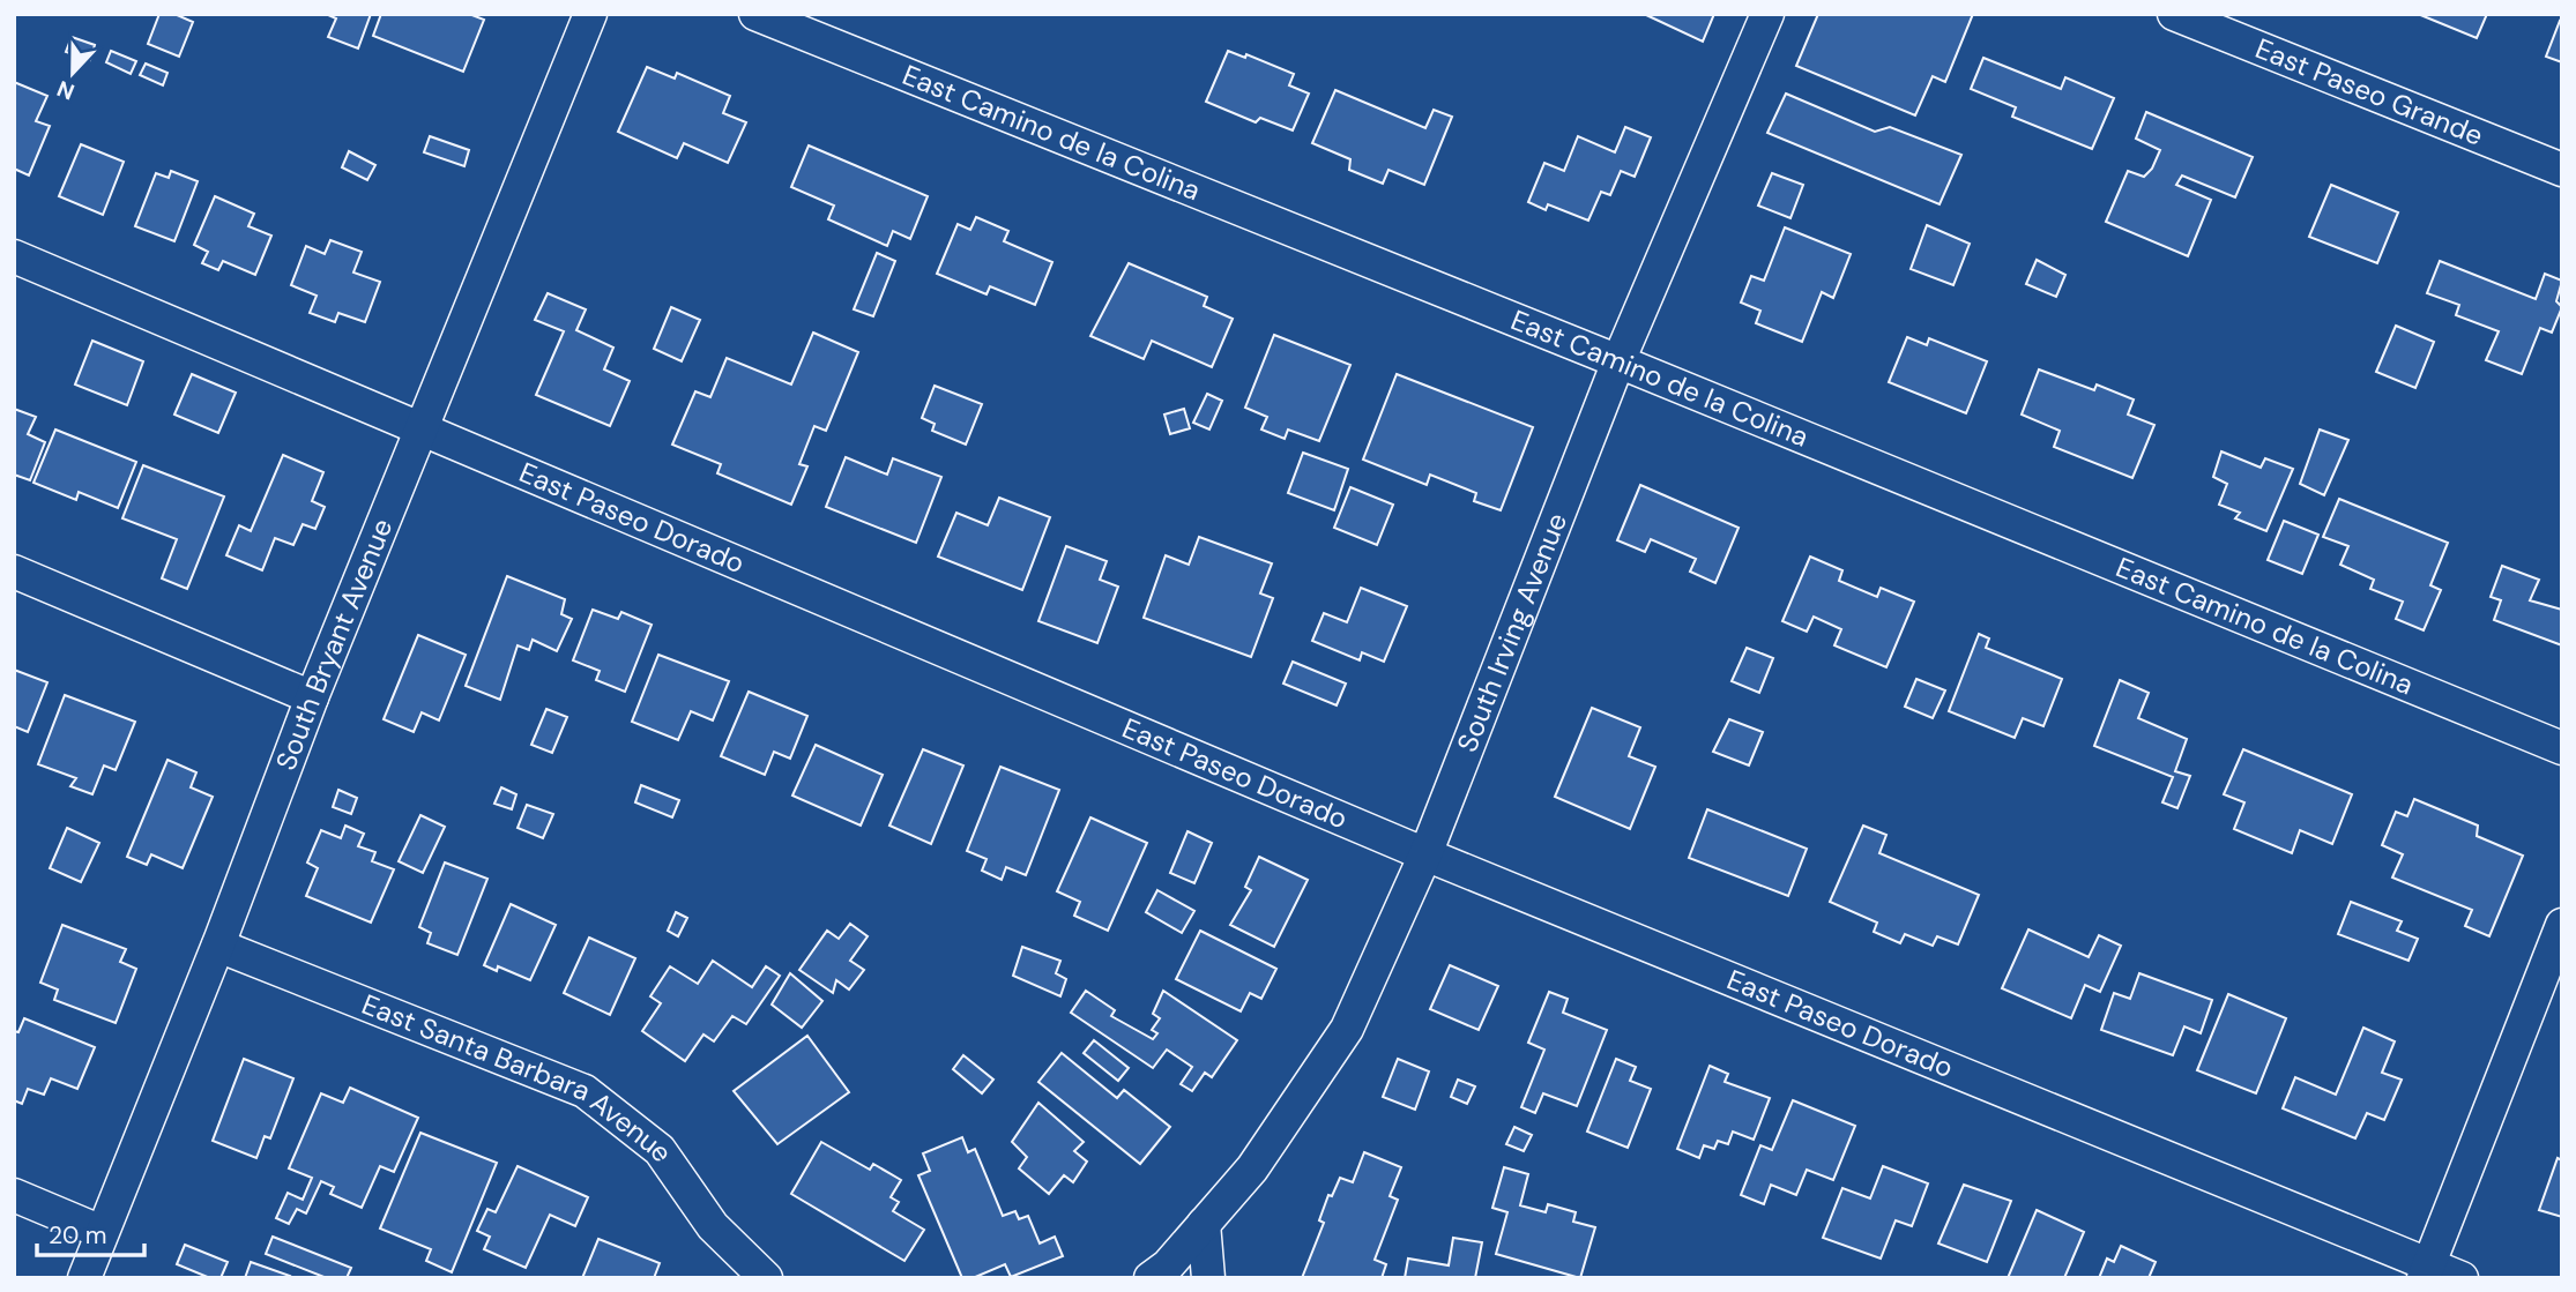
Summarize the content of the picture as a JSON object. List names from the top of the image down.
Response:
{
  "streets": {
    "street": [
      "East Paseo Grande",
      "East Camino de la Colina",
      "East Paseo Dorado",
      "South Irving Avenue",
      "South Bryant Avenue",
      "East Santa Barbara Avenue"
    ]
  },
  "crossings": [
    ["East Camino de la Colina", "South Irving Avenue"],
    ["East Paseo Dorado", "South Irving Avenue"],
    ["East Paseo Dorado", "South Bryant Avenue"],
    ["South Bryant Avenue", "East Santa Barbara Avenue"]
  ],
  "scale_bar": "20 m",
  "north": "bottom"
}
